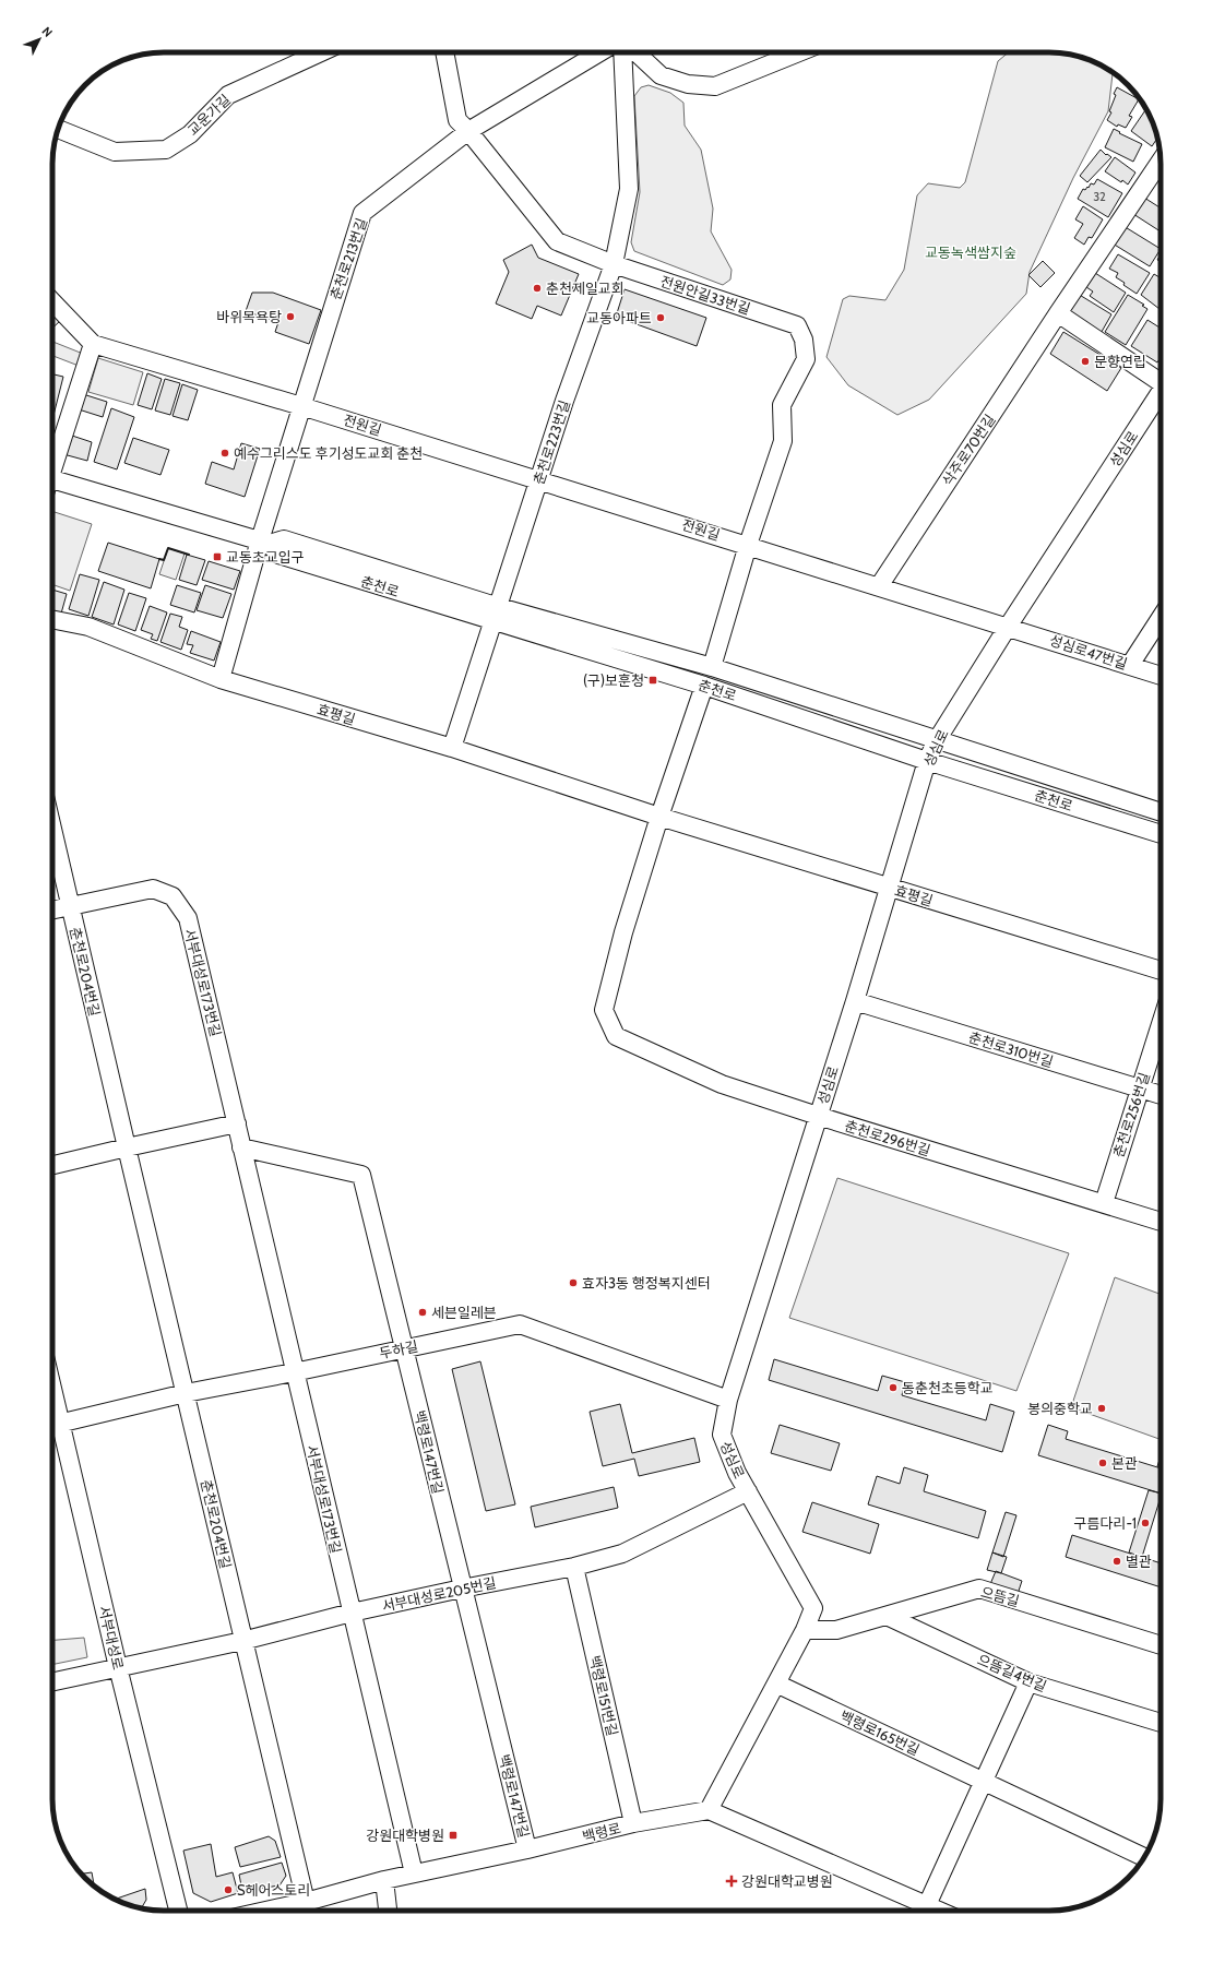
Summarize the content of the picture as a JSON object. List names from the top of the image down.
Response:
{
  "streets": {
    "street": [
      "교운가길",
      "춘천로213번길",
      "전원안길33번길",
      "전원길",
      "춘천로223번길",
      "성심로",
      "삭주로70번길",
      "춘천로",
      "성심로47번길",
      "효평길",
      "춘천로204번길",
      "서부대성로173번길",
      "춘천로310번길",
      "춘천로256번길",
      "춘천로296번길",
      "두하길",
      "백령로147번길",
      "서부대성로205번길",
      "으뜸길",
      "서부대성로",
      "으뜸길4번길",
      "백령로151번길",
      "백령로165번길",
      "백령로"
    ]
  },
  "crossings": [
    ["춘천로213번길", "전원길"],
    ["춘천로213번길", "춘천로"],
    ["전원안길33번길", "전원길"],
    ["전원안길33번길", "춘천로223번길"],
    ["전원길", "춘천로223번길"],
    ["전원길", "성심로"],
    ["전원길", "삭주로70번길"],
    ["전원길", "성심로47번길"],
    ["춘천로223번길", "춘천로"],
    ["성심로", "춘천로"],
    ["성심로", "성심로47번길"],
    ["성심로", "효평길"],
    ["성심로", "춘천로310번길"],
    ["성심로", "춘천로296번길"],
    ["성심로", "두하길"],
    ["성심로", "서부대성로205번길"],
    ["성심로", "으뜸길"],
    ["성심로", "백령로165번길"],
    ["성심로", "백령로"],
    ["효평길", "춘천로296번길"],
    ["춘천로204번길", "서부대성로173번길"],
    ["춘천로204번길", "두하길"],
    ["춘천로204번길", "서부대성로205번길"],
    ["춘천로204번길", "백령로"],
    ["서부대성로173번길", "두하길"],
    ["서부대성로173번길", "백령로147번길"],
    ["서부대성로173번길", "서부대성로205번길"],
    ["서부대성로173번길", "백령로"],
    ["춘천로310번길", "춘천로256번길"],
    ["춘천로256번길", "춘천로296번길"],
    ["두하길", "백령로147번길"],
    ["두하길", "서부대성로"],
    ["백령로147번길", "서부대성로205번길"],
    ["백령로147번길", "백령로"],
    ["서부대성로205번길", "서부대성로"],
    ["서부대성로205번길", "백령로151번길"],
    ["으뜸길", "으뜸길4번길"],
    ["백령로151번길", "백령로"]
  ],
  "parks": ["교동녹색쌈지숲"],
  "places": {
    "other": [
      "춘천제일교회",
      "바위목욕탕",
      "교동아파트",
      "문향연립",
      "예수그리스도 후기성도교회 춘천",
      "효자3동 행정복지센터",
      "세븐일레븐",
      "동춘천초등학교",
      "봉의중학교",
      "본관",
      "구름다리-1",
      "별관",
      "S헤어스토리"
    ],
    "transit": ["교동초교입구", "(구)보훈청", "강원대학병원"],
    "health": ["강원대학교병원"]
  },
  "house_numbers": ["32"],
  "north": "top right"
}
